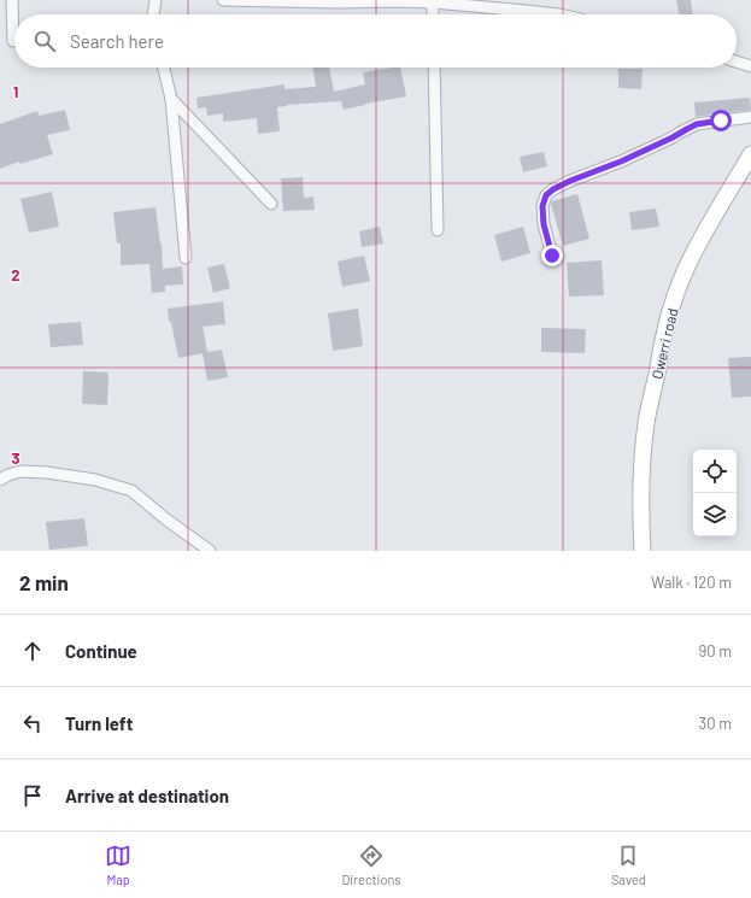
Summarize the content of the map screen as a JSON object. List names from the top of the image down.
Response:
{
  "streets": {
    "main road": ["Owerri road"]
  },
  "page": {
    "search": "Search here",
    "heading": ["2 min", "Walk · 120 m"],
    "list": [
      ["Continue", "90 m"],
      ["Turn left", "30 m"],
      "Arrive at destination"
    ],
    "nav": ["Map", "Directions", "Saved"]
  },
  "grid": {
    "rows": ["1", "2", "3"]
  }
}
